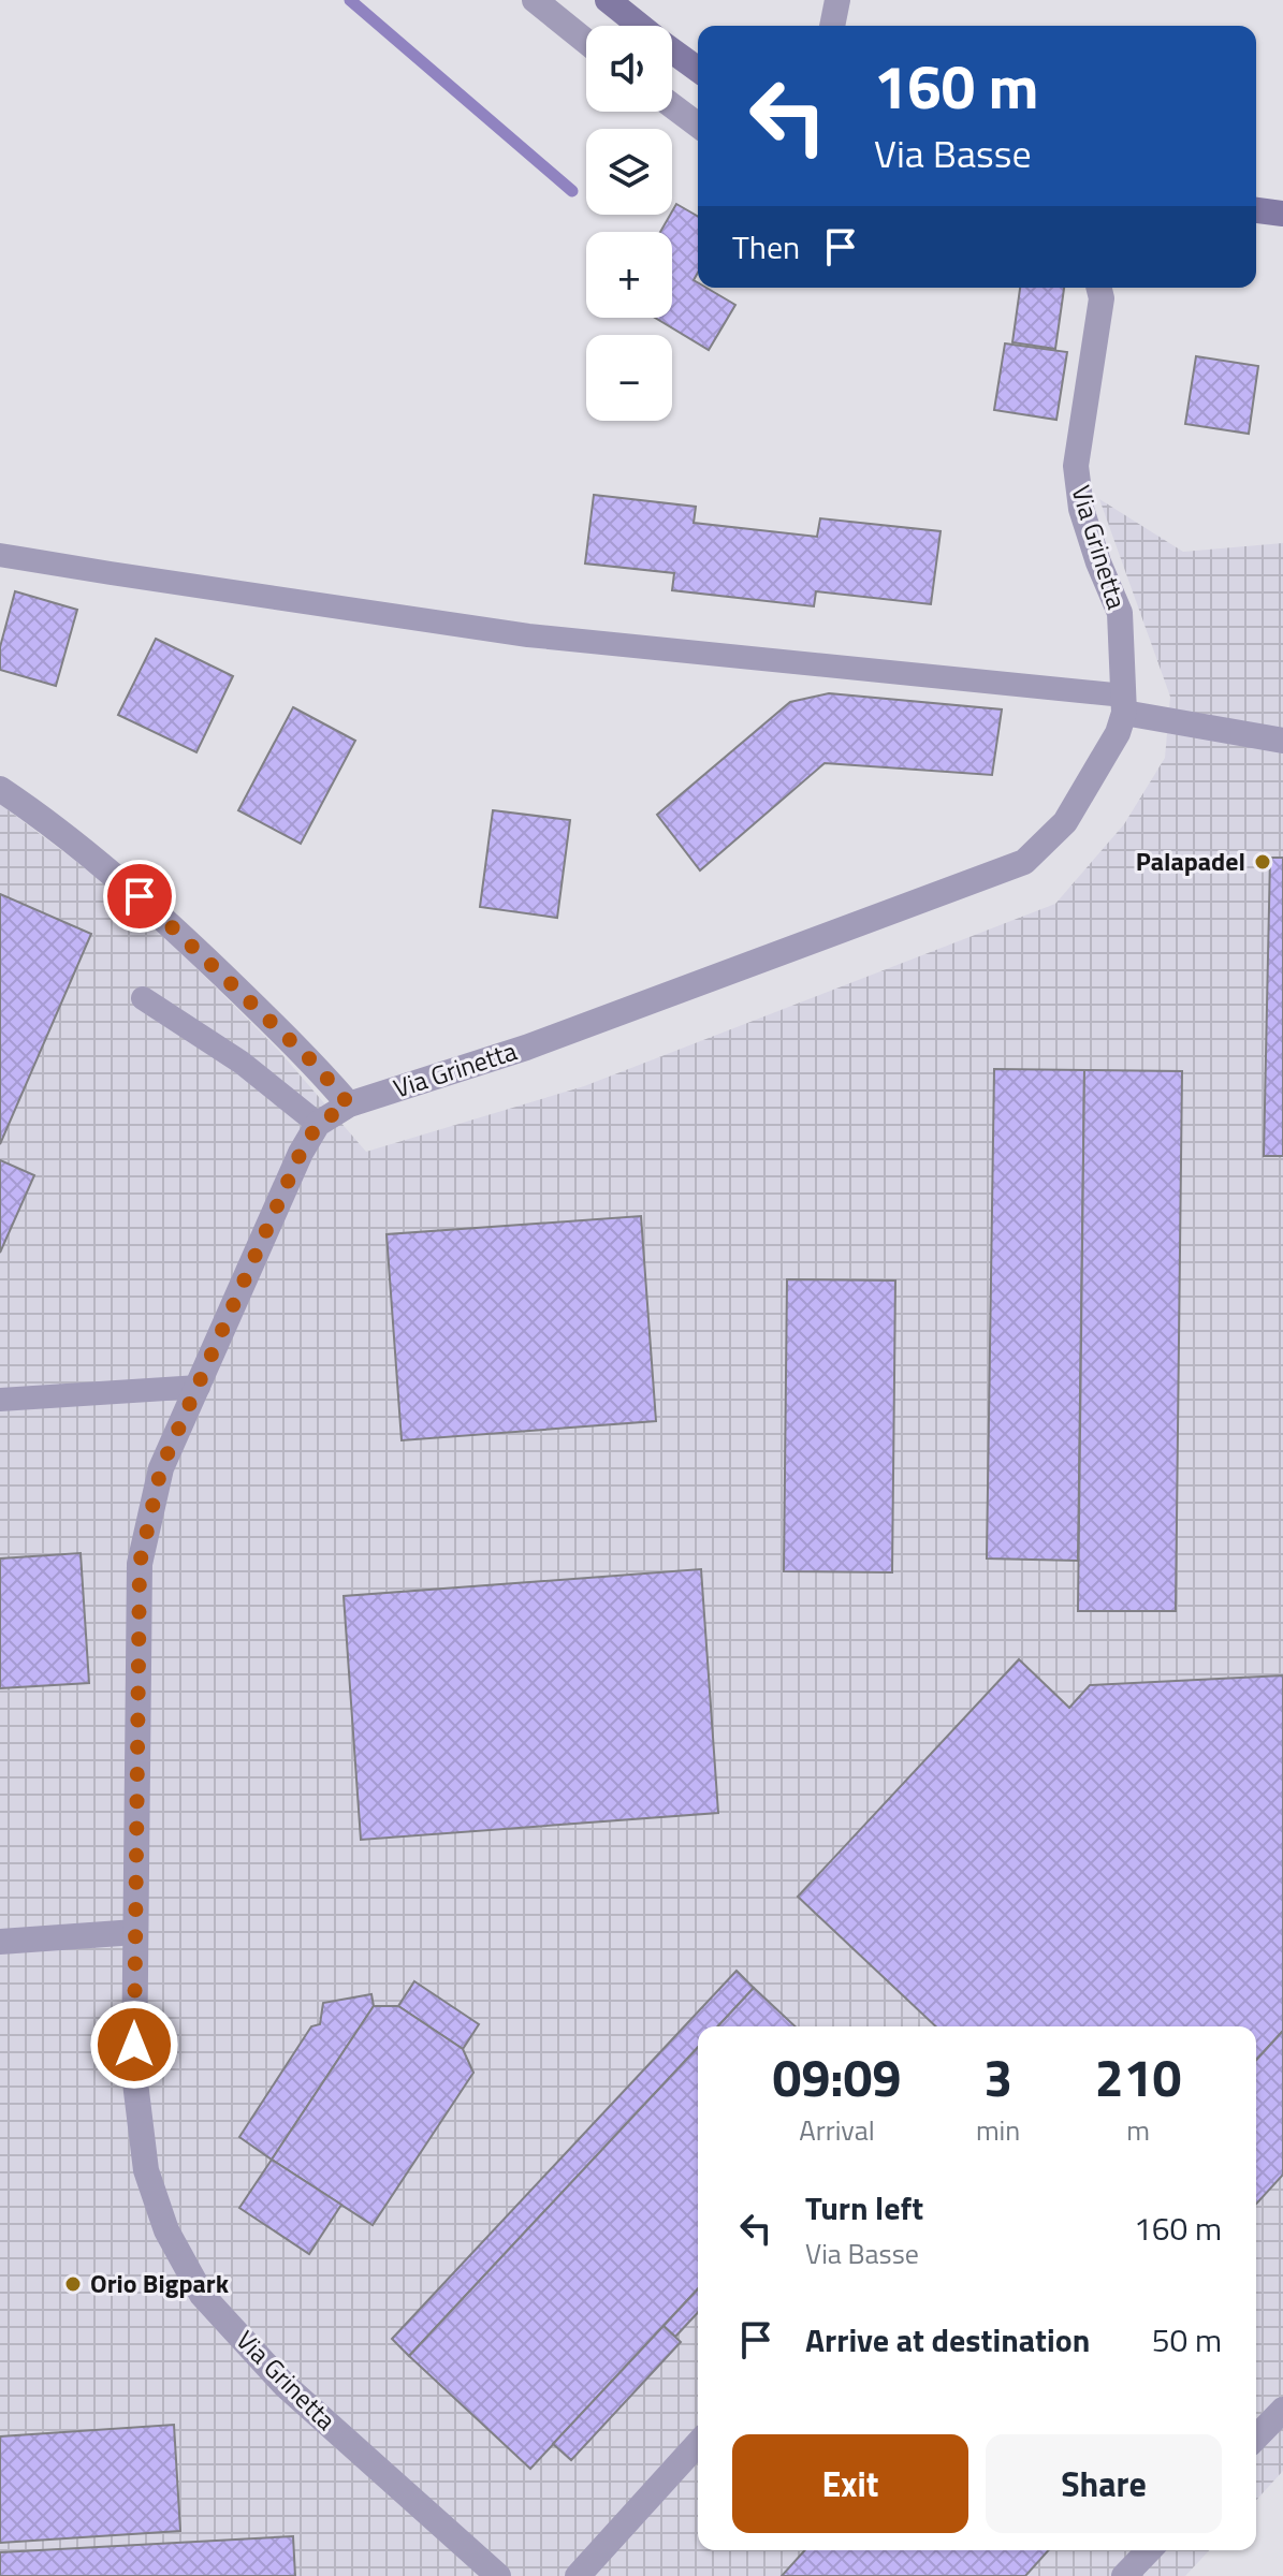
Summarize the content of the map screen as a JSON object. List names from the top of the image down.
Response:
{
  "streets": {
    "street": ["Via Grinetta"]
  },
  "places": ["Palapadel", "Orio Bigpark"],
  "page": {
    "map_buttons": ["+", "−"],
    "turn": ["160 m", "Via Basse"],
    "then": "Then",
    "eta": [
      "09:09",
      "Arrival",
      "3",
      "min",
      "210",
      "m"
    ],
    "list": [
      {
        "name": "Turn left",
        "note": "Via Basse",
        "value": "160 m"
      },
      {
        "name": "Arrive at destination",
        "value": "50 m"
      }
    ],
    "buttons": ["Exit", "Share"]
  }
}
